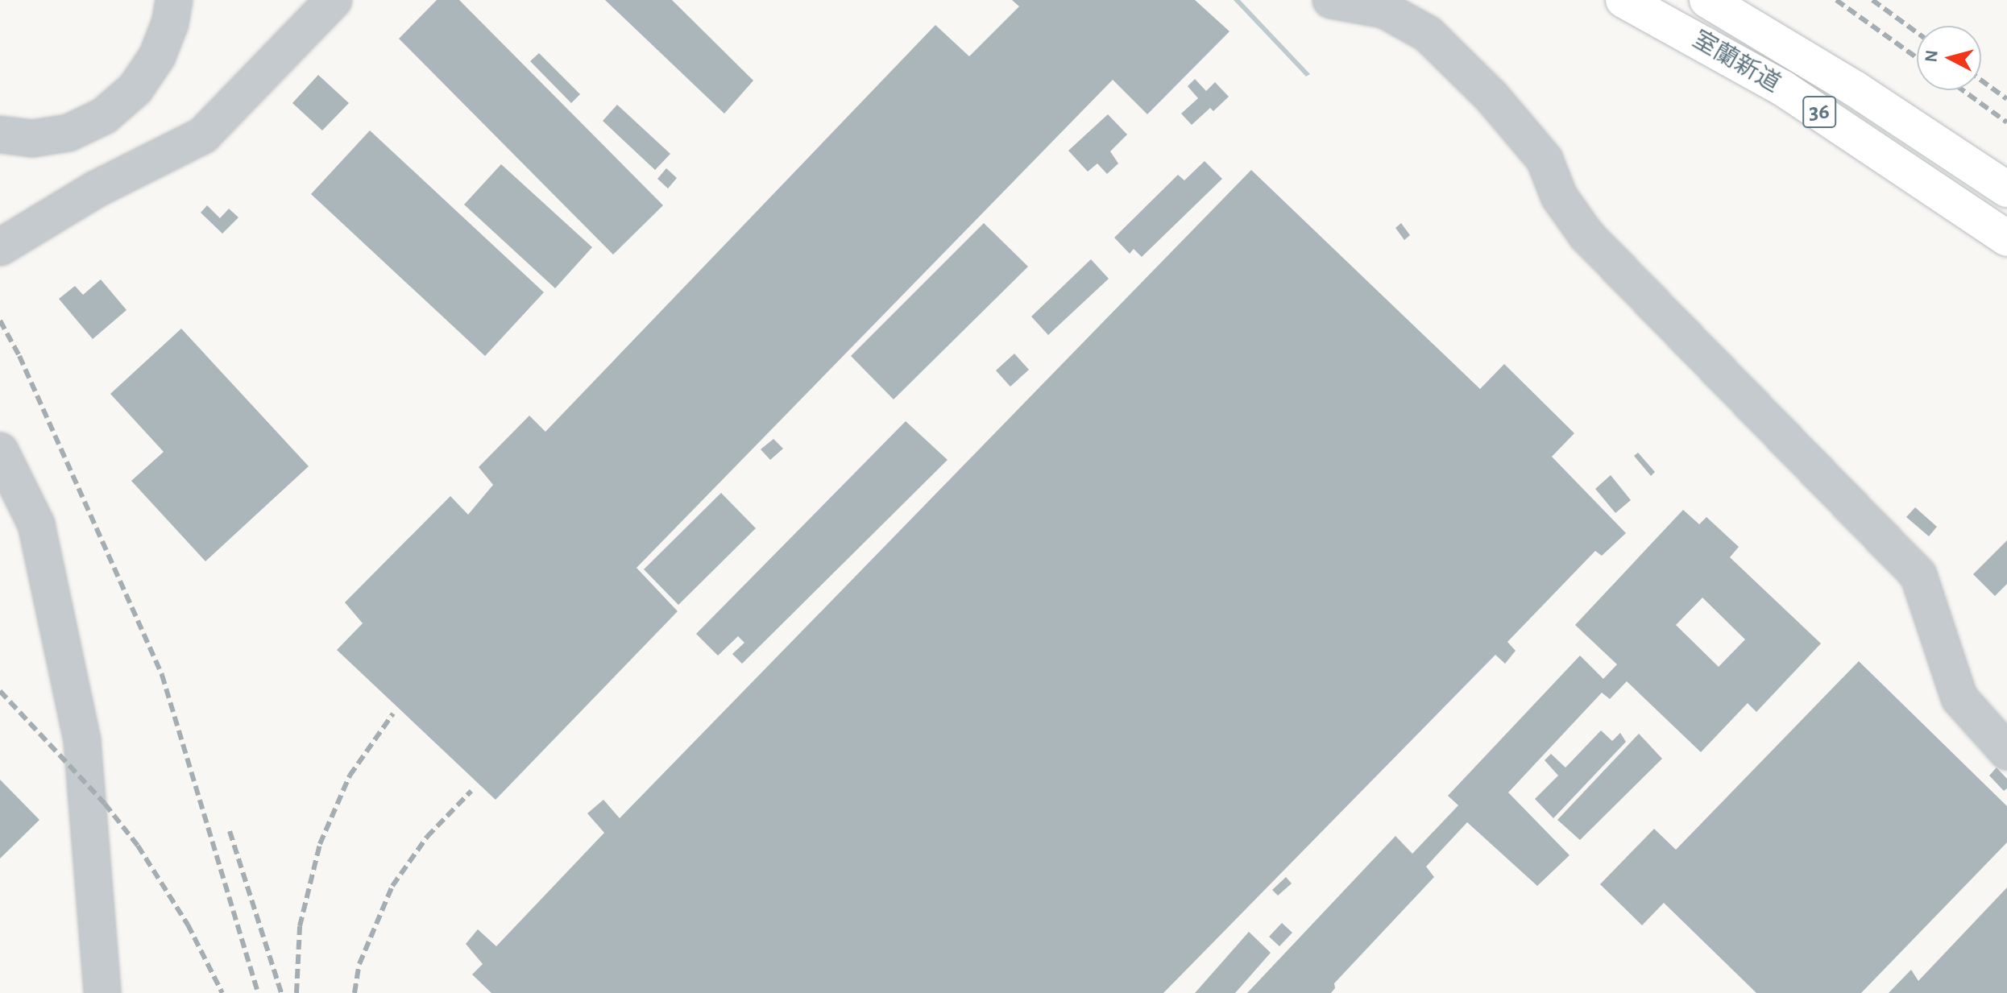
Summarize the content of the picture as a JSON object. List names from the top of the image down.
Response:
{
  "streets": {
    "highway": ["室蘭新道", "36"]
  },
  "north": "left"
}
